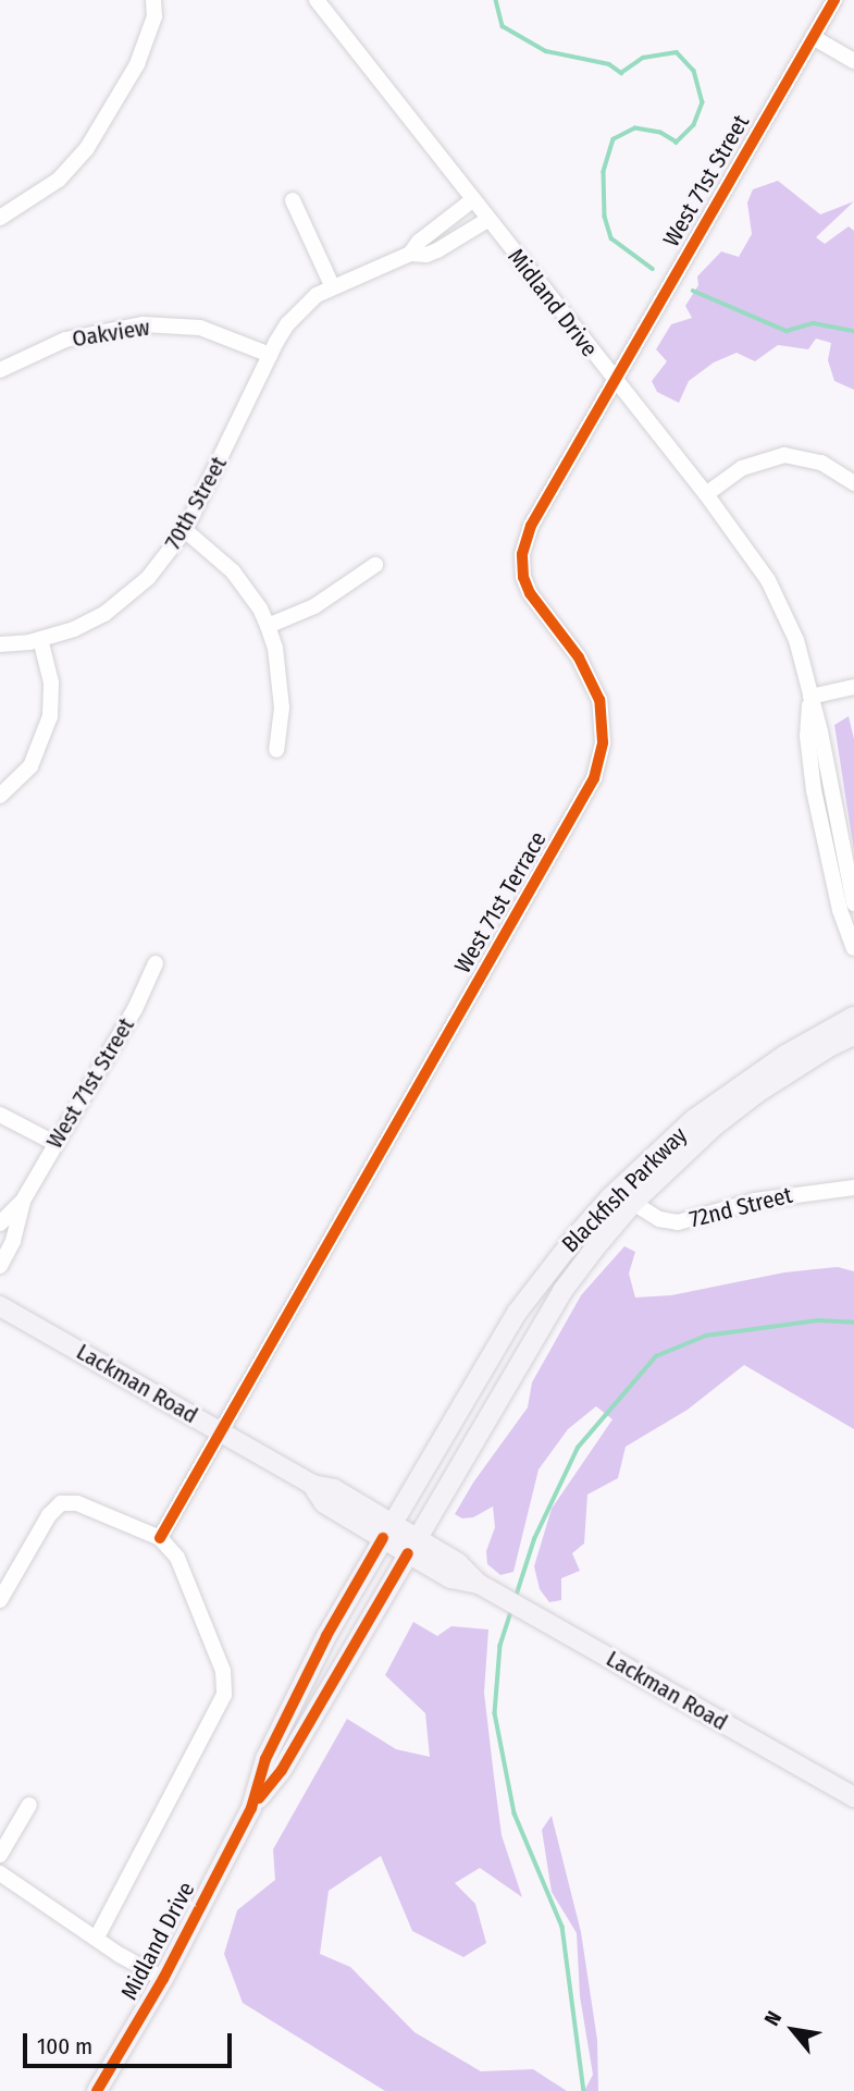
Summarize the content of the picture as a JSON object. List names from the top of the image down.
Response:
{
  "streets": {
    "main road": ["Midland Drive", "Blackfish Parkway", "Lackman Road"],
    "street": [
      "West 71st Street",
      "Oakview",
      "70th Street",
      "West 71st Terrace",
      "72nd Street"
    ]
  },
  "crossings": [
    ["West 71st Street", "Midland Drive"],
    ["West 71st Street", "West 71st Terrace"],
    ["Midland Drive", "70th Street"],
    ["Midland Drive", "West 71st Terrace"],
    ["Midland Drive", "Blackfish Parkway"],
    ["Midland Drive", "Lackman Road"],
    ["Oakview", "70th Street"],
    ["West 71st Terrace", "Lackman Road"],
    ["Blackfish Parkway", "72nd Street"],
    ["Blackfish Parkway", "Lackman Road"]
  ],
  "scale_bar": "100 m",
  "north": "top left"
}
